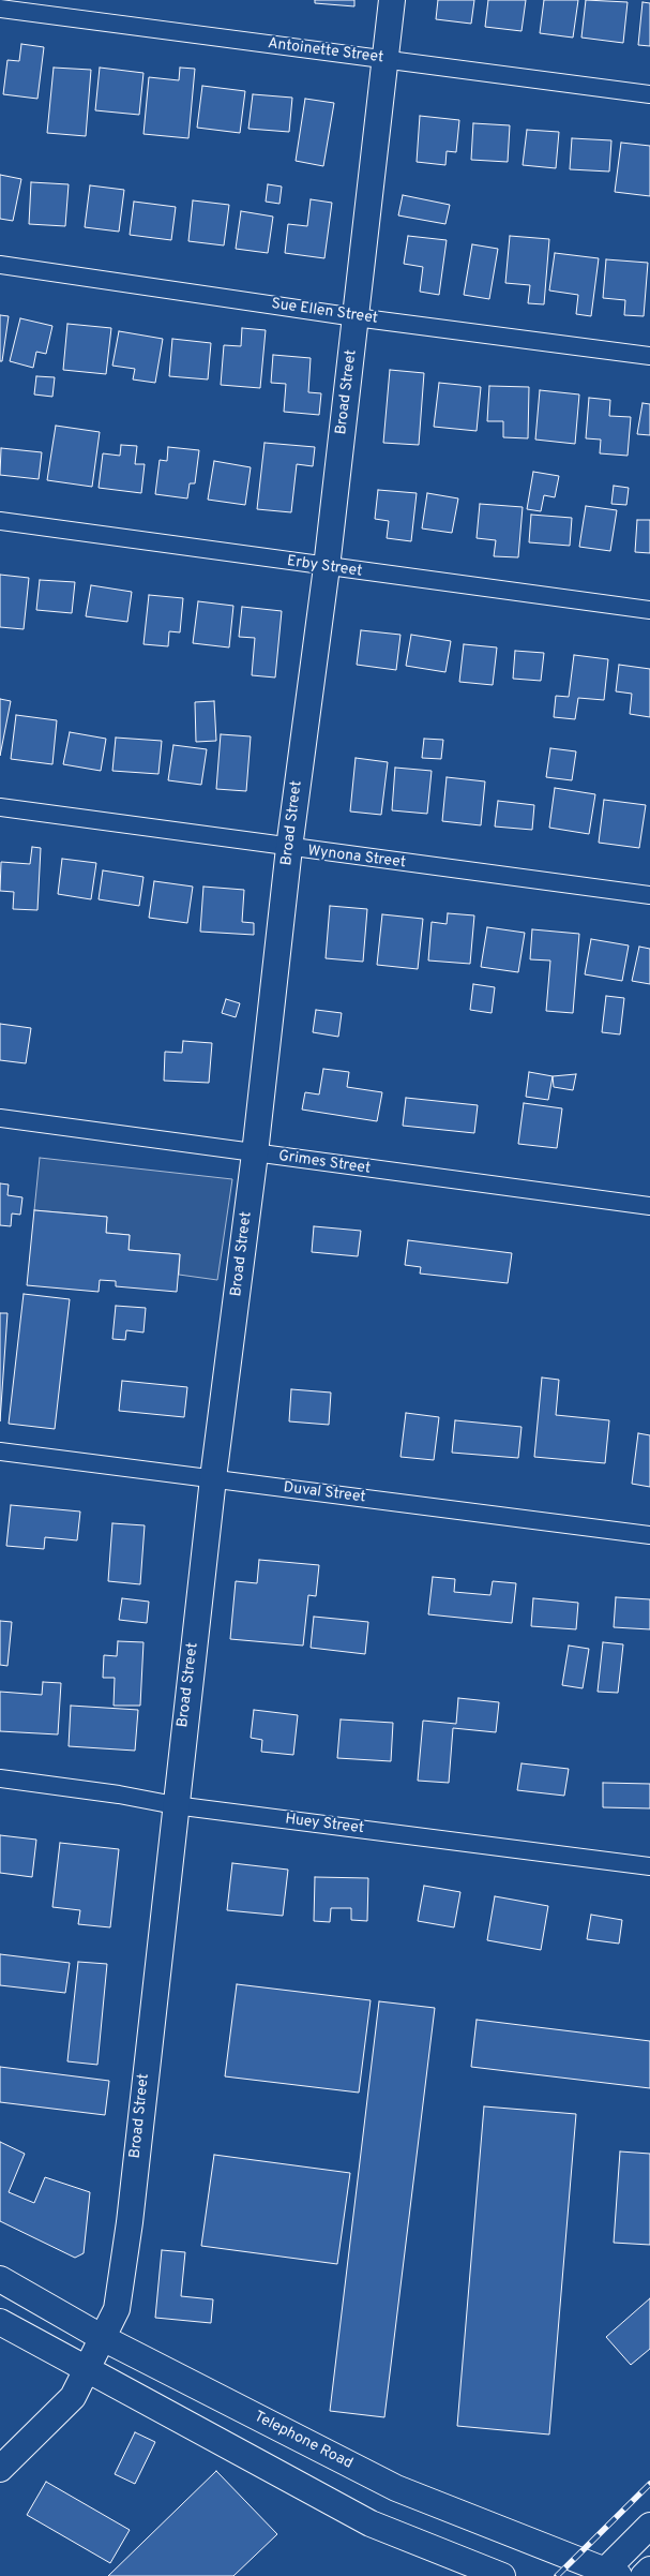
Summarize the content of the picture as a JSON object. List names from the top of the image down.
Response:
{
  "streets": {
    "street": [
      "Antoinette Street",
      "Sue Ellen Street",
      "Broad Street",
      "Erby Street",
      "Wynona Street",
      "Grimes Street",
      "Duval Street",
      "Huey Street",
      "Telephone Road"
    ]
  },
  "crossings": [
    ["Antoinette Street", "Broad Street"],
    ["Sue Ellen Street", "Broad Street"],
    ["Broad Street", "Erby Street"],
    ["Broad Street", "Wynona Street"],
    ["Broad Street", "Grimes Street"],
    ["Broad Street", "Duval Street"],
    ["Broad Street", "Huey Street"],
    ["Broad Street", "Telephone Road"]
  ]
}
